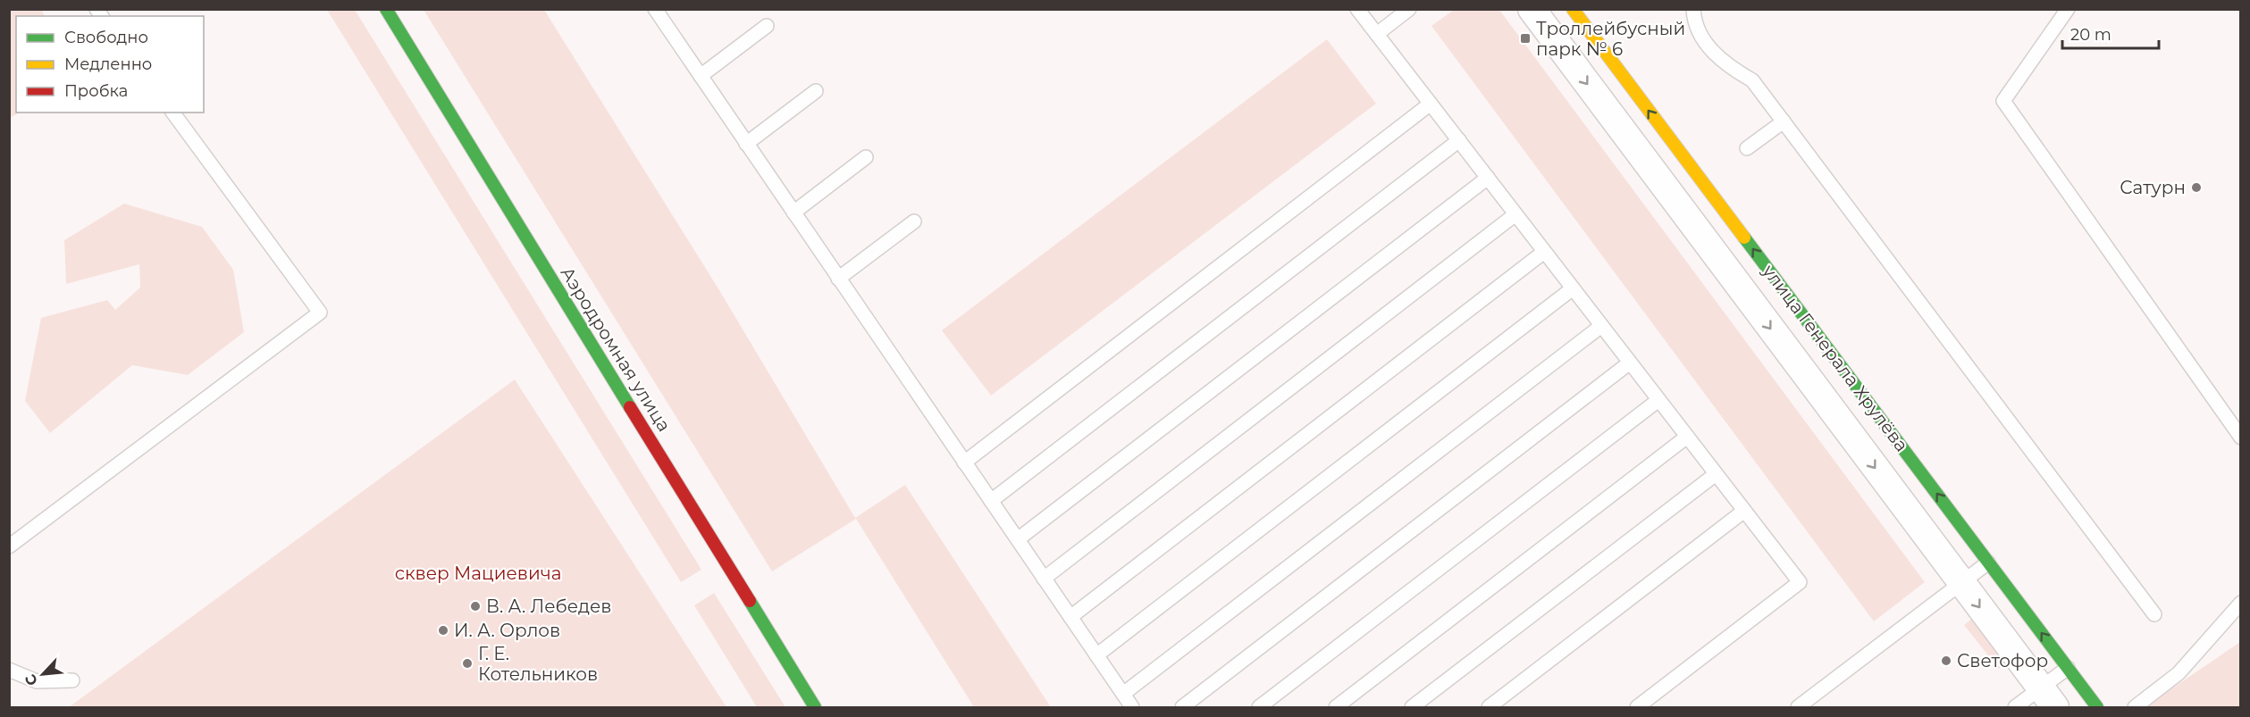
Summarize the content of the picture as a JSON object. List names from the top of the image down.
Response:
{
  "streets": {
    "street": ["Аэродромная улица", "улица Генерала Хрулёва"]
  },
  "parks": ["сквер Мациевича"],
  "places": {
    "transit": ["Троллейбусный парк № 6"],
    "other": [
      "Сатурн",
      "В. А. Лебедев",
      "И. А. Орлов",
      "Светофор",
      "Г. Е. Котельников"
    ]
  },
  "legend": ["Свободно", "Медленно", "Пробка"],
  "scale_bar": "20 m",
  "north": "bottom left"
}
